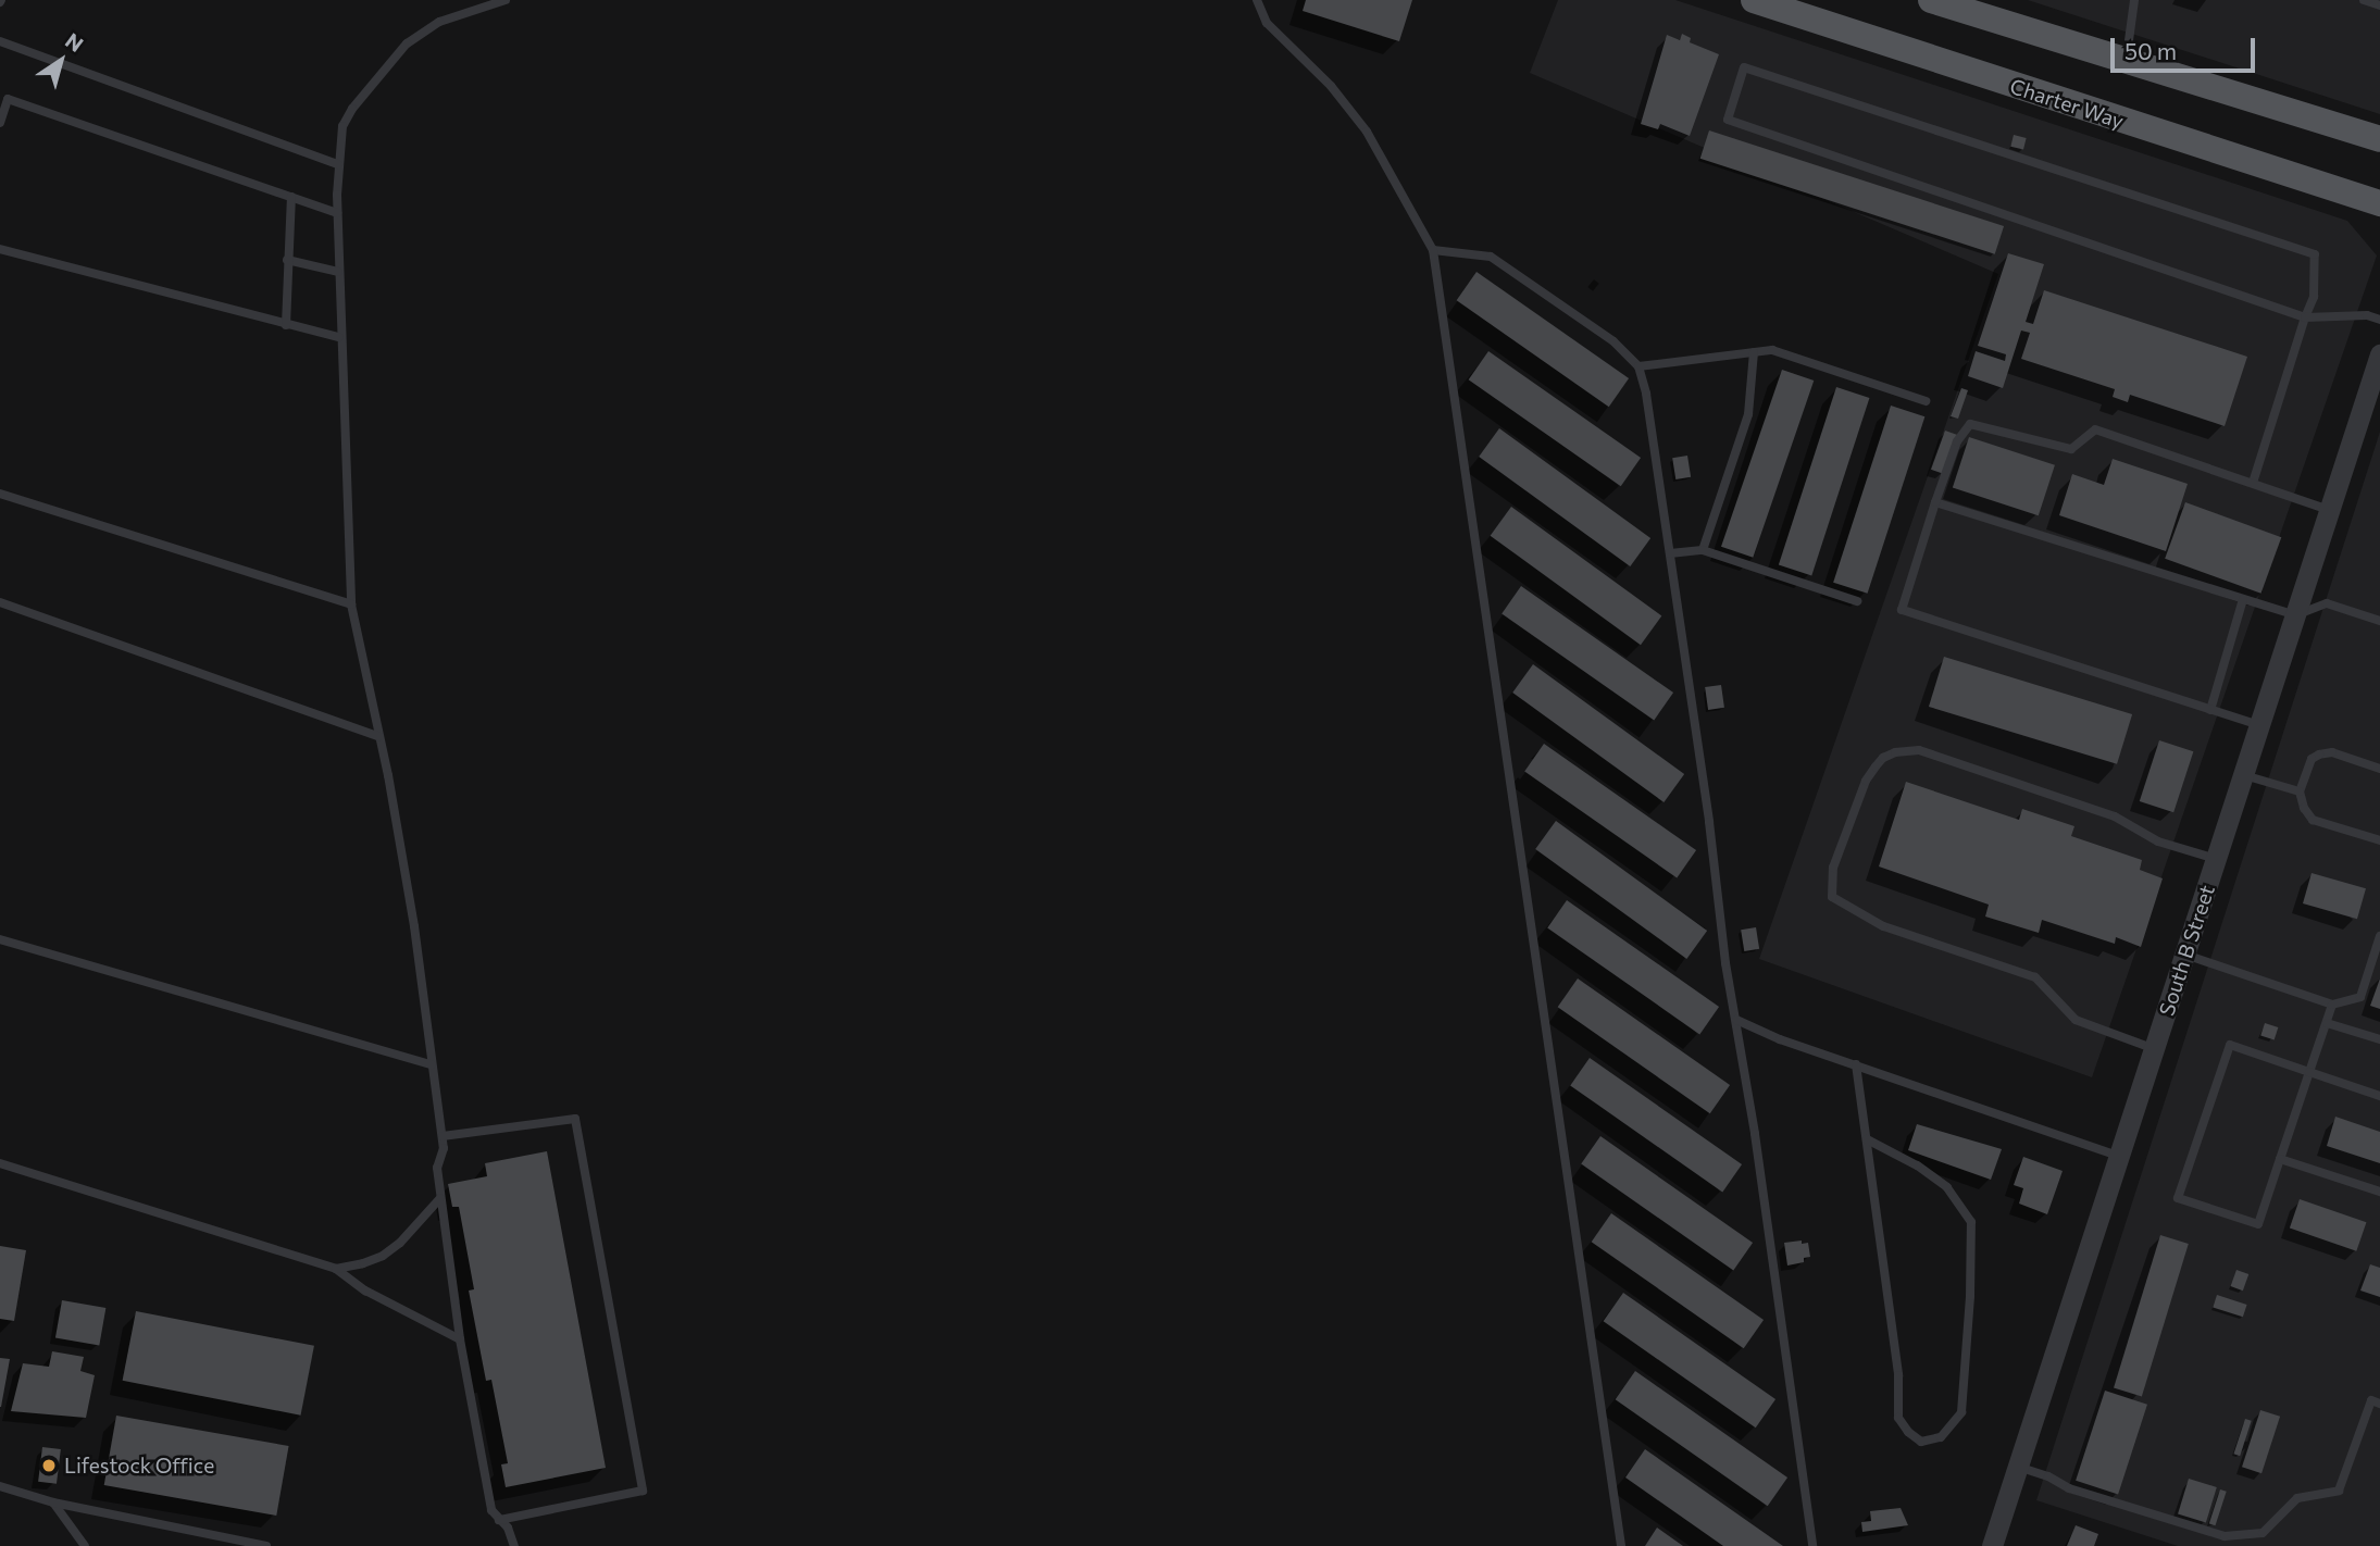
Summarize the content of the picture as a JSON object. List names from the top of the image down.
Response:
{
  "streets": {
    "main road": ["Charter Way"],
    "street": ["South B Street"]
  },
  "places": ["Lifestock Office"],
  "scale_bar": "50 m",
  "north": "top right"
}
